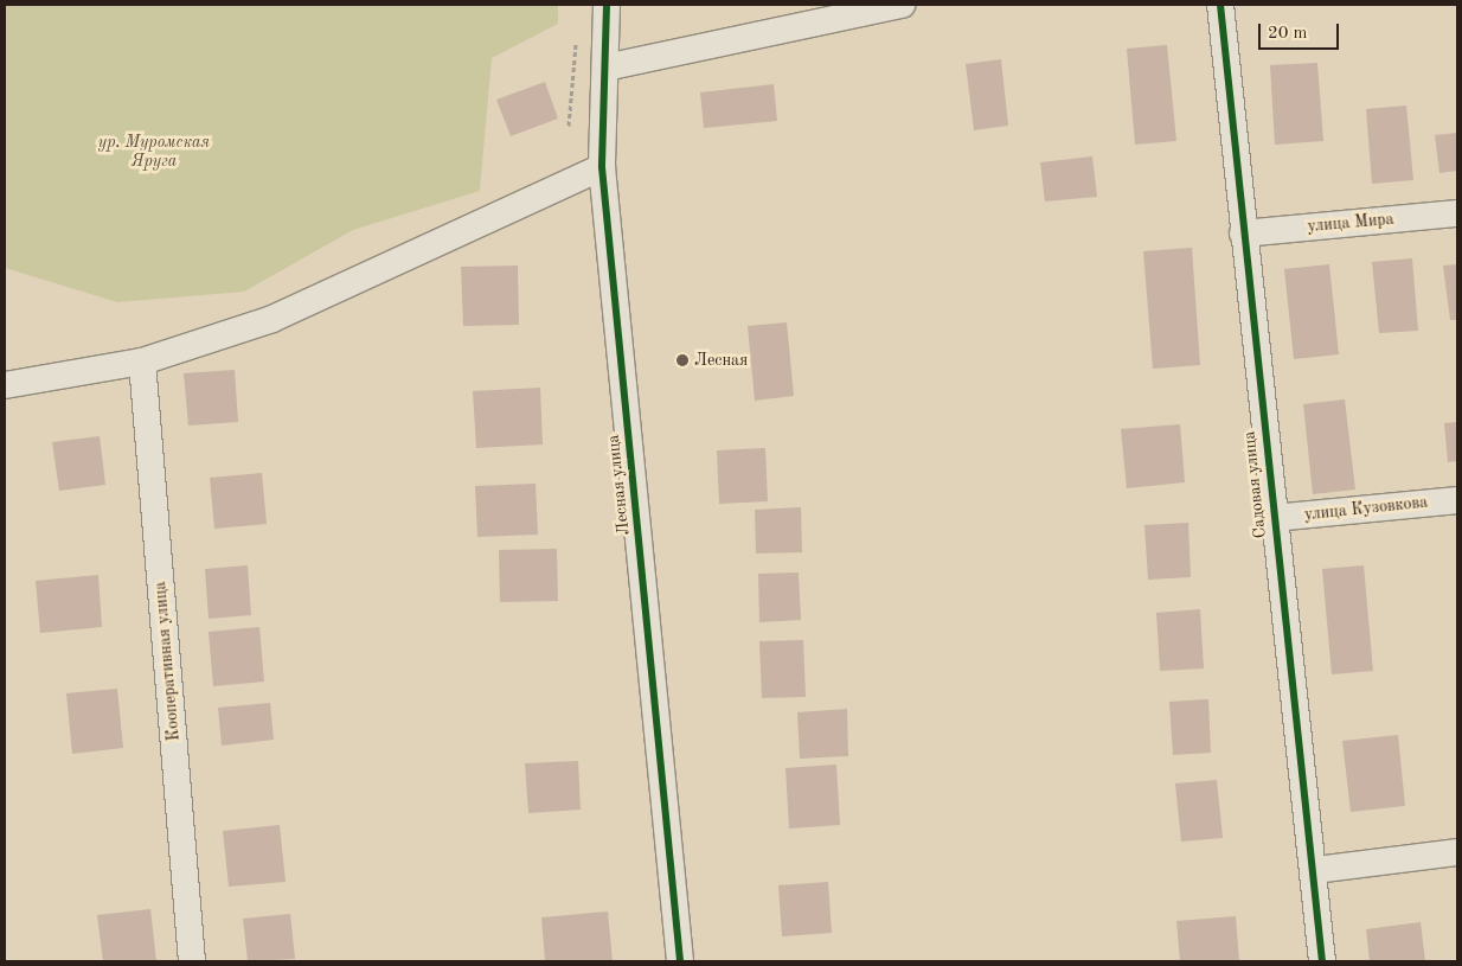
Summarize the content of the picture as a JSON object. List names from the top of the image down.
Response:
{
  "streets": {
    "street": [
      "улица Мира",
      "Лесная улица",
      "Садовая улица",
      "улица Кузовкова",
      "Кооперативная улица"
    ]
  },
  "crossings": [
    ["улица Мира", "Садовая улица"],
    ["Садовая улица", "улица Кузовкова"]
  ],
  "parks": ["ур. Муромская Яруга"],
  "places": ["Лесная"],
  "scale_bar": "20 m"
}
